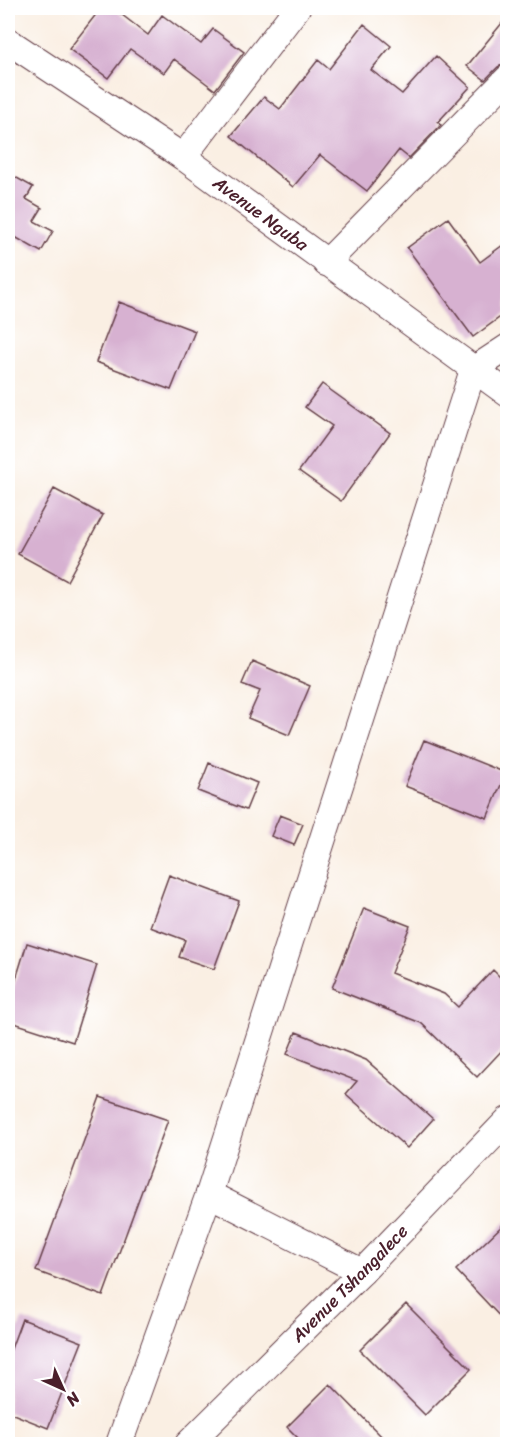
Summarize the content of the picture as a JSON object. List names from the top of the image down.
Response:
{
  "streets": {
    "street": ["Avenue Nguba", "Avenue Tshangalece"]
  },
  "north": "bottom right"
}
